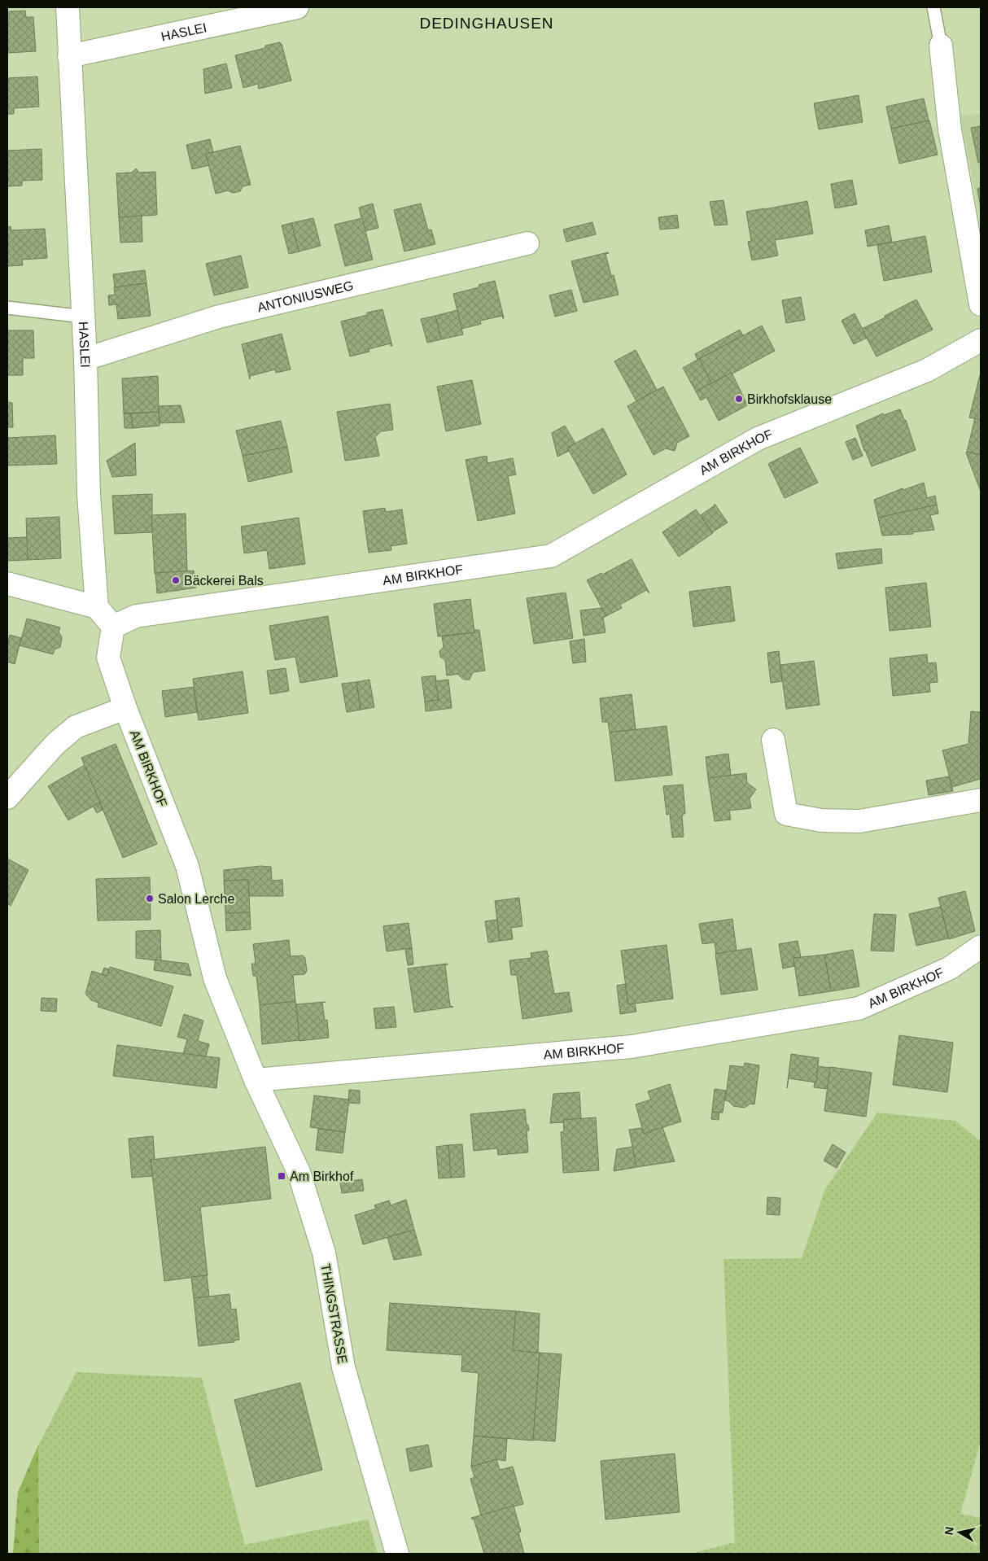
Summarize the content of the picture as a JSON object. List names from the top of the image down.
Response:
{
  "streets": {
    "street": [
      "HASLEI",
      "ANTONIUSWEG",
      "AM BIRKHOF",
      "THINGSTRASSE"
    ]
  },
  "crossings": [
    ["HASLEI", "ANTONIUSWEG"],
    ["AM BIRKHOF", "THINGSTRASSE"]
  ],
  "districts": ["DEDINGHAUSEN"],
  "places": {
    "other": ["Birkhofsklause", "Bäckerei Bals", "Salon Lerche"],
    "transit": ["Am Birkhof"]
  },
  "north": "left"
}
